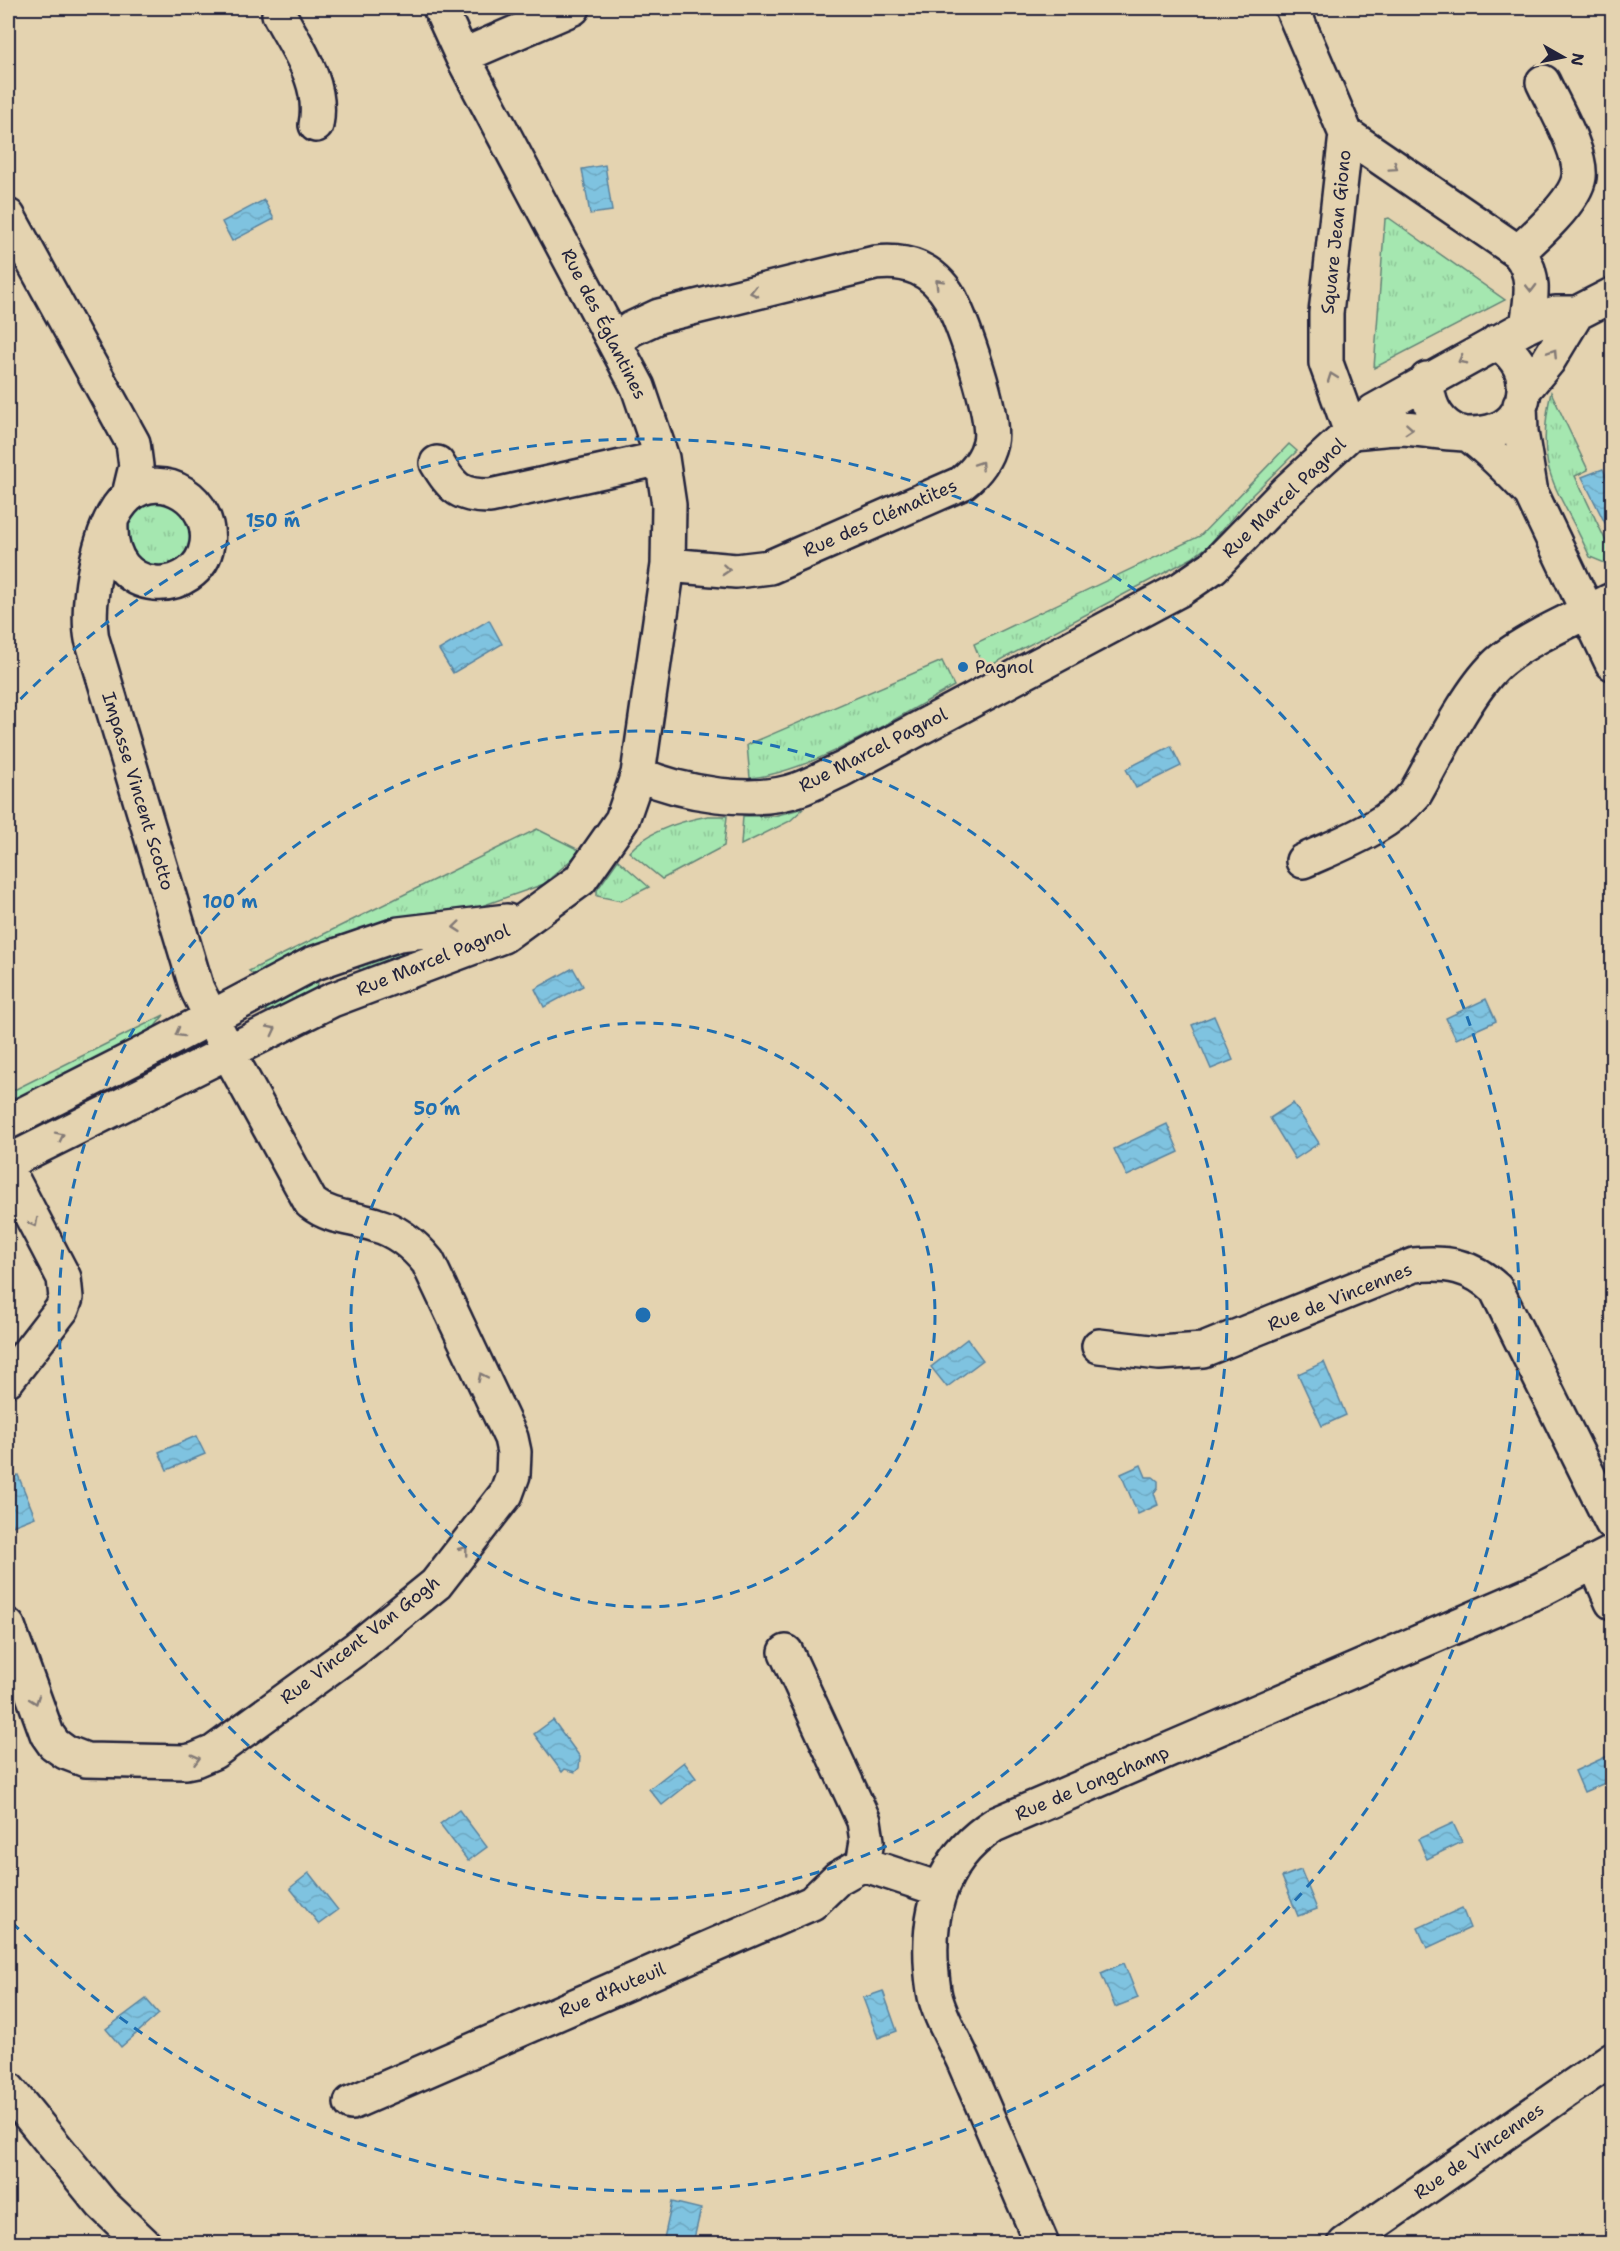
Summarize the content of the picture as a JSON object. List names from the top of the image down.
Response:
{
  "streets": {
    "street": [
      "Square Jean Giono",
      "Rue des Églantines",
      "Rue Marcel Pagnol",
      "Rue des Clématites",
      "Impasse Vincent Scotto",
      "Rue de Vincennes",
      "Rue Vincent Van Gogh",
      "Rue de Longchamp",
      "Rue d'Auteuil"
    ]
  },
  "crossings": [
    ["Square Jean Giono", "Rue Marcel Pagnol"],
    ["Rue des Églantines", "Rue Marcel Pagnol"],
    ["Rue des Églantines", "Rue des Clématites"],
    ["Rue Marcel Pagnol", "Impasse Vincent Scotto"],
    ["Rue Marcel Pagnol", "Rue Vincent Van Gogh"],
    ["Impasse Vincent Scotto", "Rue Vincent Van Gogh"]
  ],
  "places": ["Pagnol"],
  "north": "right",
  "rings": ["150 m", "100 m", "50 m"]
}
